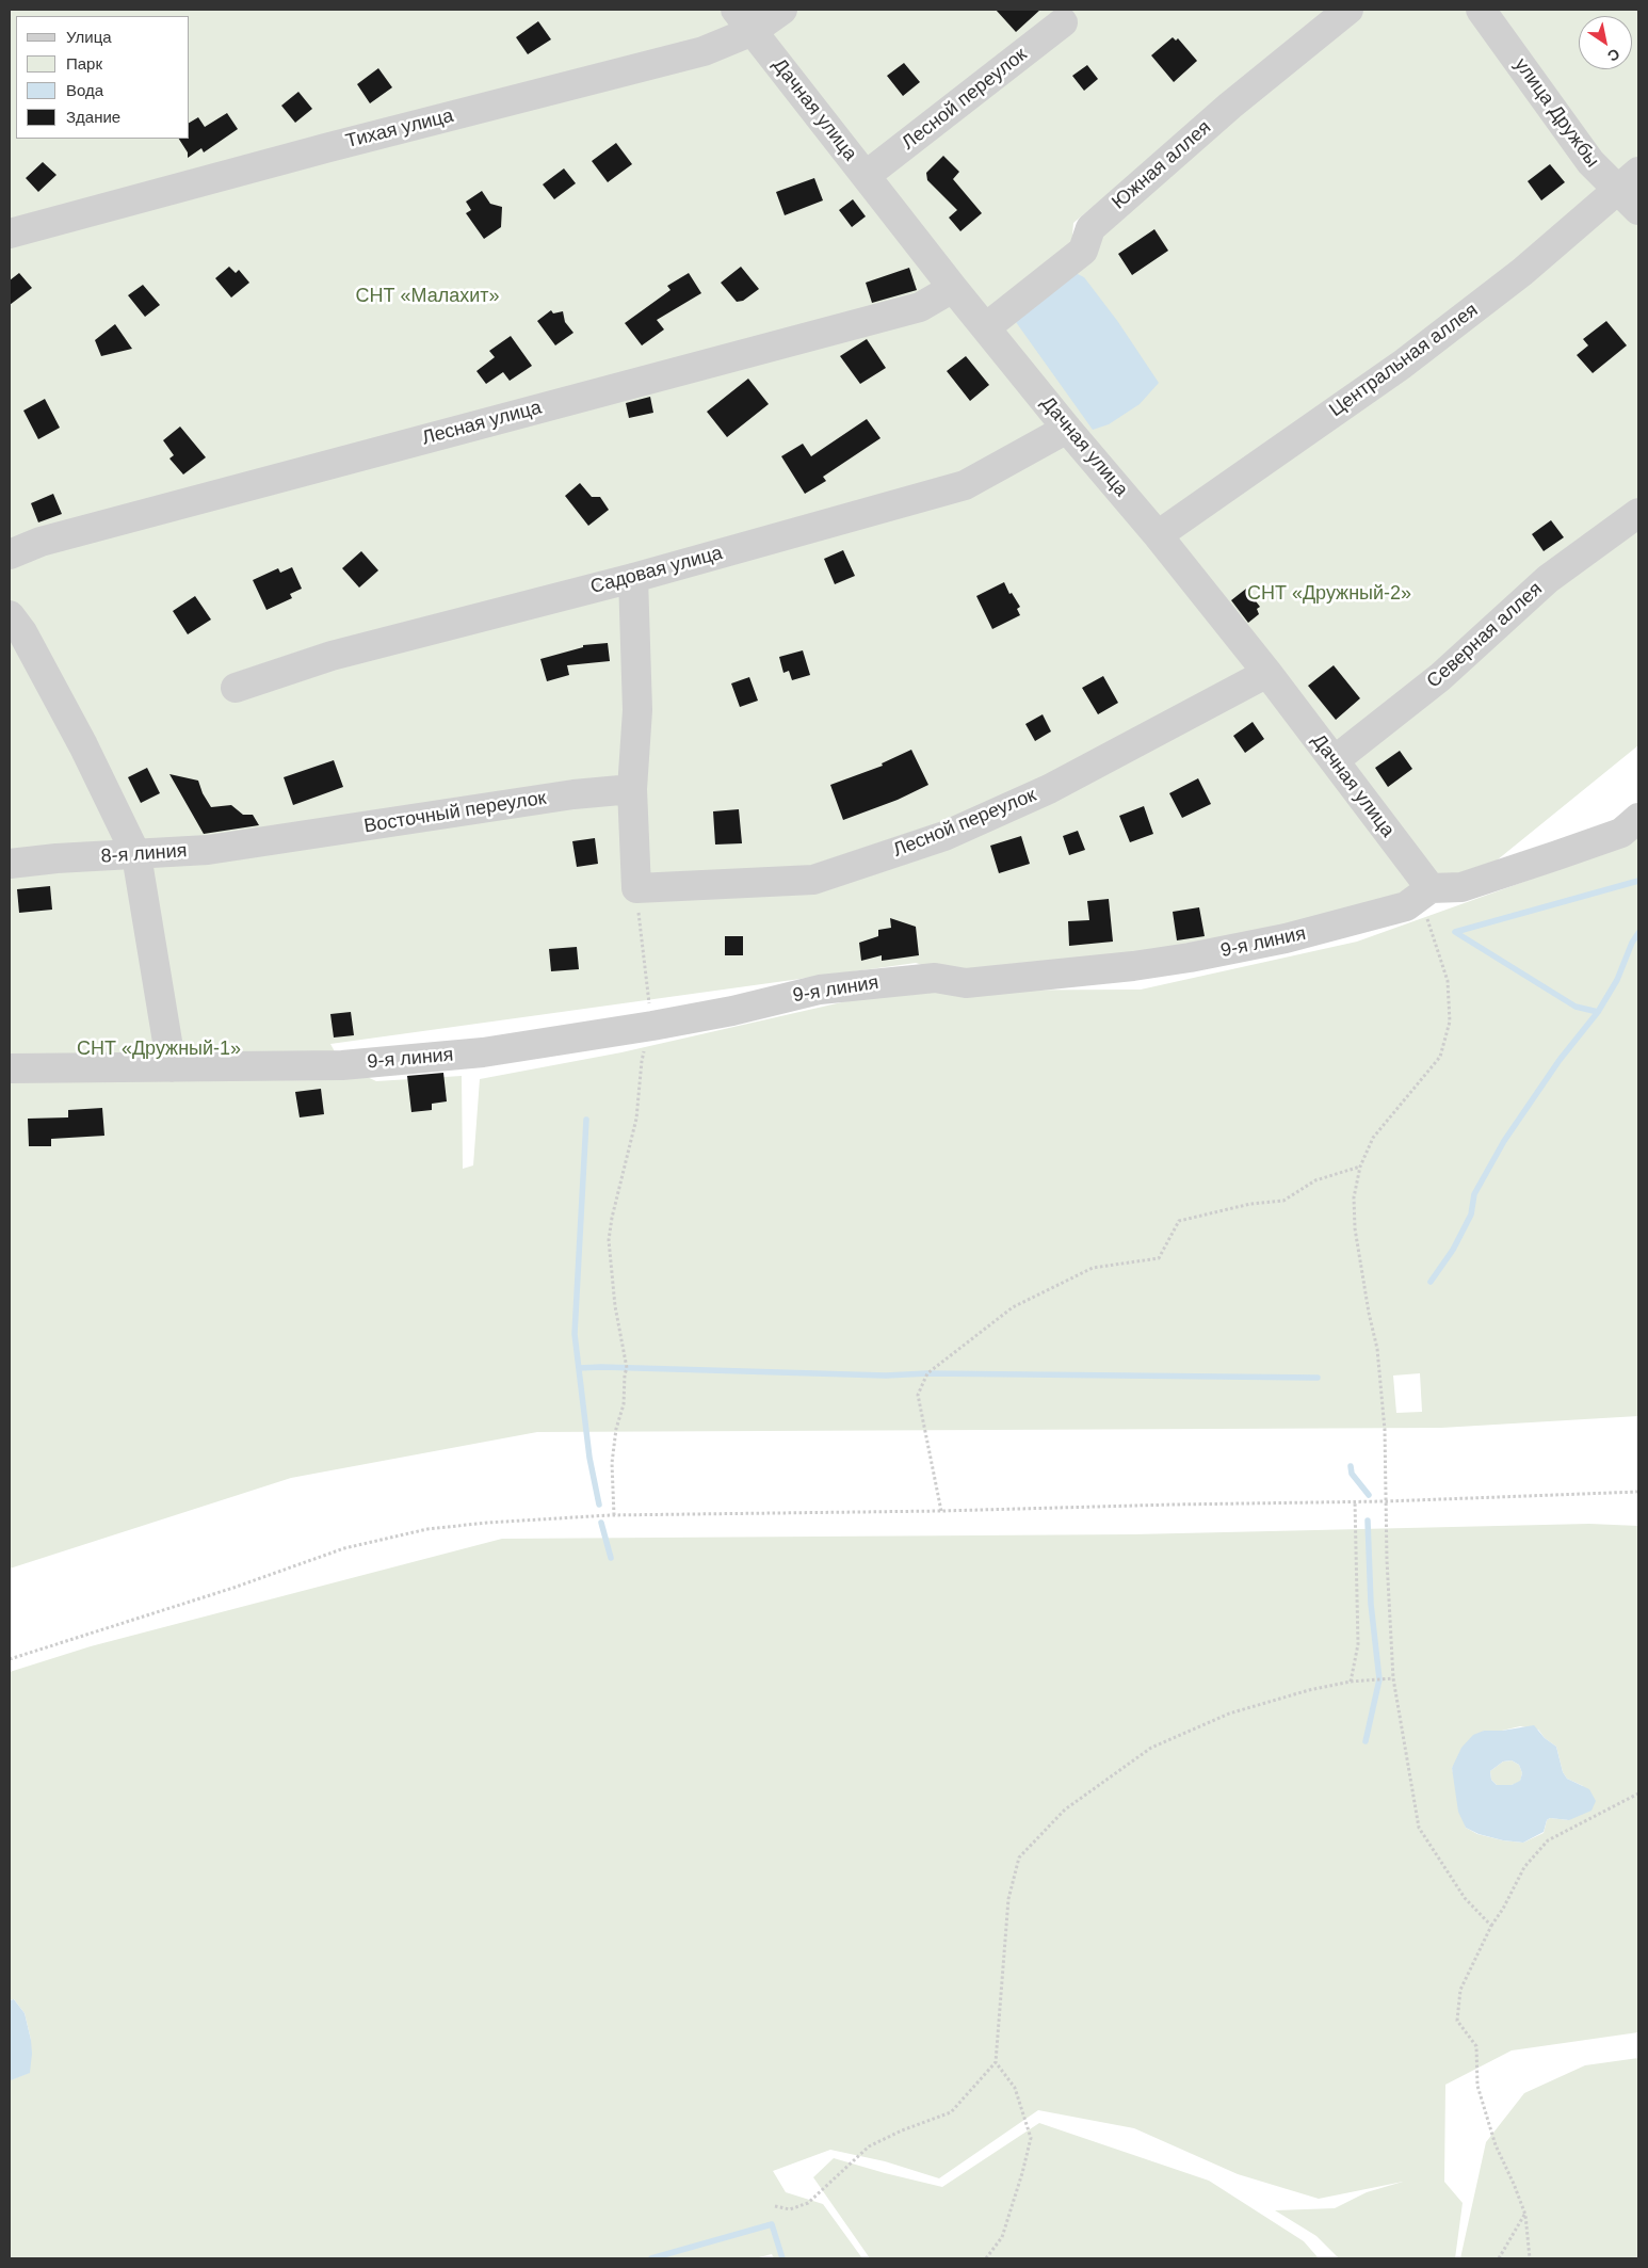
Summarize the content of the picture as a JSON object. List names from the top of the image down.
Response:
{
  "streets": {
    "street": [
      "Лесной переулок",
      "Дачная улица",
      "улица Дружбы",
      "Тихая улица",
      "Южная аллея",
      "Центральная аллея",
      "Лесная улица",
      "Садовая улица",
      "Северная аллея",
      "Восточный переулок",
      "8-я линия",
      "9-я линия"
    ]
  },
  "crossings": [
    ["Лесной переулок", "Дачная улица"],
    ["Дачная улица", "Тихая улица"],
    ["Дачная улица", "Южная аллея"],
    ["Дачная улица", "Центральная аллея"],
    ["Дачная улица", "Лесная улица"],
    ["Дачная улица", "Садовая улица"],
    ["Дачная улица", "Северная аллея"],
    ["Дачная улица", "9-я линия"],
    ["улица Дружбы", "Центральная аллея"],
    ["Восточный переулок", "8-я линия"]
  ],
  "parks": ["СНТ «Малахит»", "СНТ «Дружный-2»", "СНТ «Дружный-1»"],
  "legend": [
    "Улица",
    "Парк",
    "Вода",
    "Здание"
  ],
  "north": "bottom right"
}
